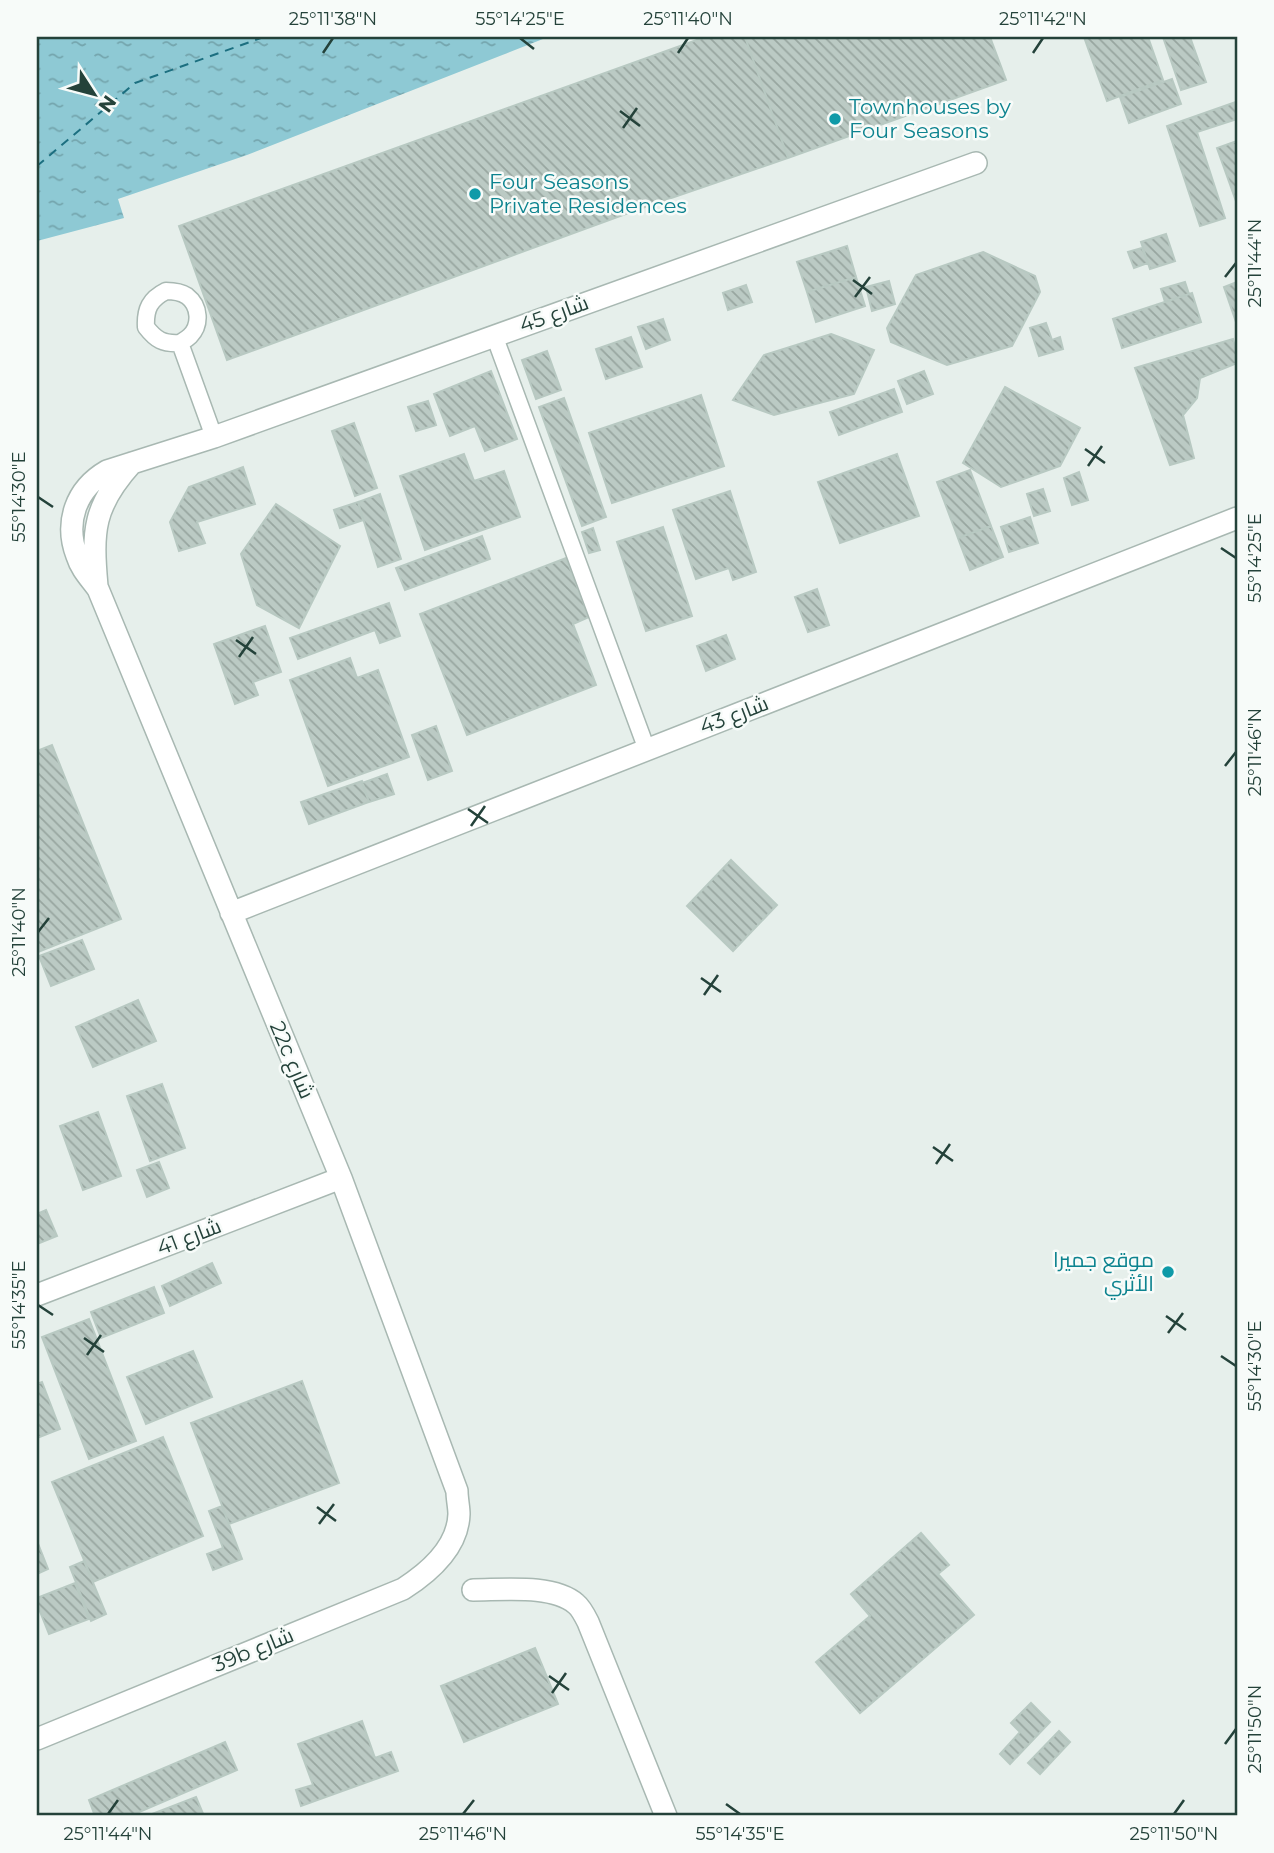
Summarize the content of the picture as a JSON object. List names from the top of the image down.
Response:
{
  "streets": {
    "street": [
      "شارع 45",
      "شارع 43",
      "22c شارع",
      "شارع 41",
      "39b شارع"
    ]
  },
  "crossings": [
    ["شارع 45", "22c شارع"],
    ["شارع 43", "22c شارع"],
    ["22c شارع", "شارع 41"],
    ["22c شارع", "39b شارع"]
  ],
  "places": ["Townhouses by Four Seasons", "Four Seasons Private Residences", "موقع جميرا الأثري"],
  "north": "bottom right",
  "coordinates": [
    "25°11'38\"N",
    "55°14'25\"E",
    "25°11'40\"N",
    "25°11'42\"N",
    "25°11'44\"N",
    "55°14'30\"E",
    "25°11'46\"N",
    "55°14'35\"E",
    "25°11'50\"N"
  ]
}
